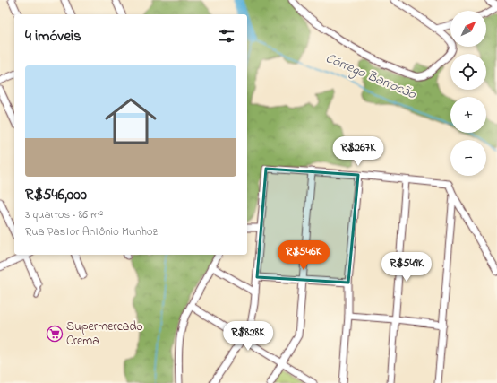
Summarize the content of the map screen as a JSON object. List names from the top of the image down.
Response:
{
  "water": ["Córrego Barrocão"],
  "places": {
    "supermarket": ["Supermercado Crema"]
  },
  "north": "top right",
  "page": {
    "map_buttons": ["+", "−"],
    "heading": "4 imóveis",
    "list": [
      {
        "name": "R$546,000",
        "note": "3 quartos · 86 m² · Rua Pastor Antônio Munhoz"
      }
    ],
    "price": [
      "R$267K",
      "R$546K",
      "R$549K",
      "R$828K"
    ]
  }
}
